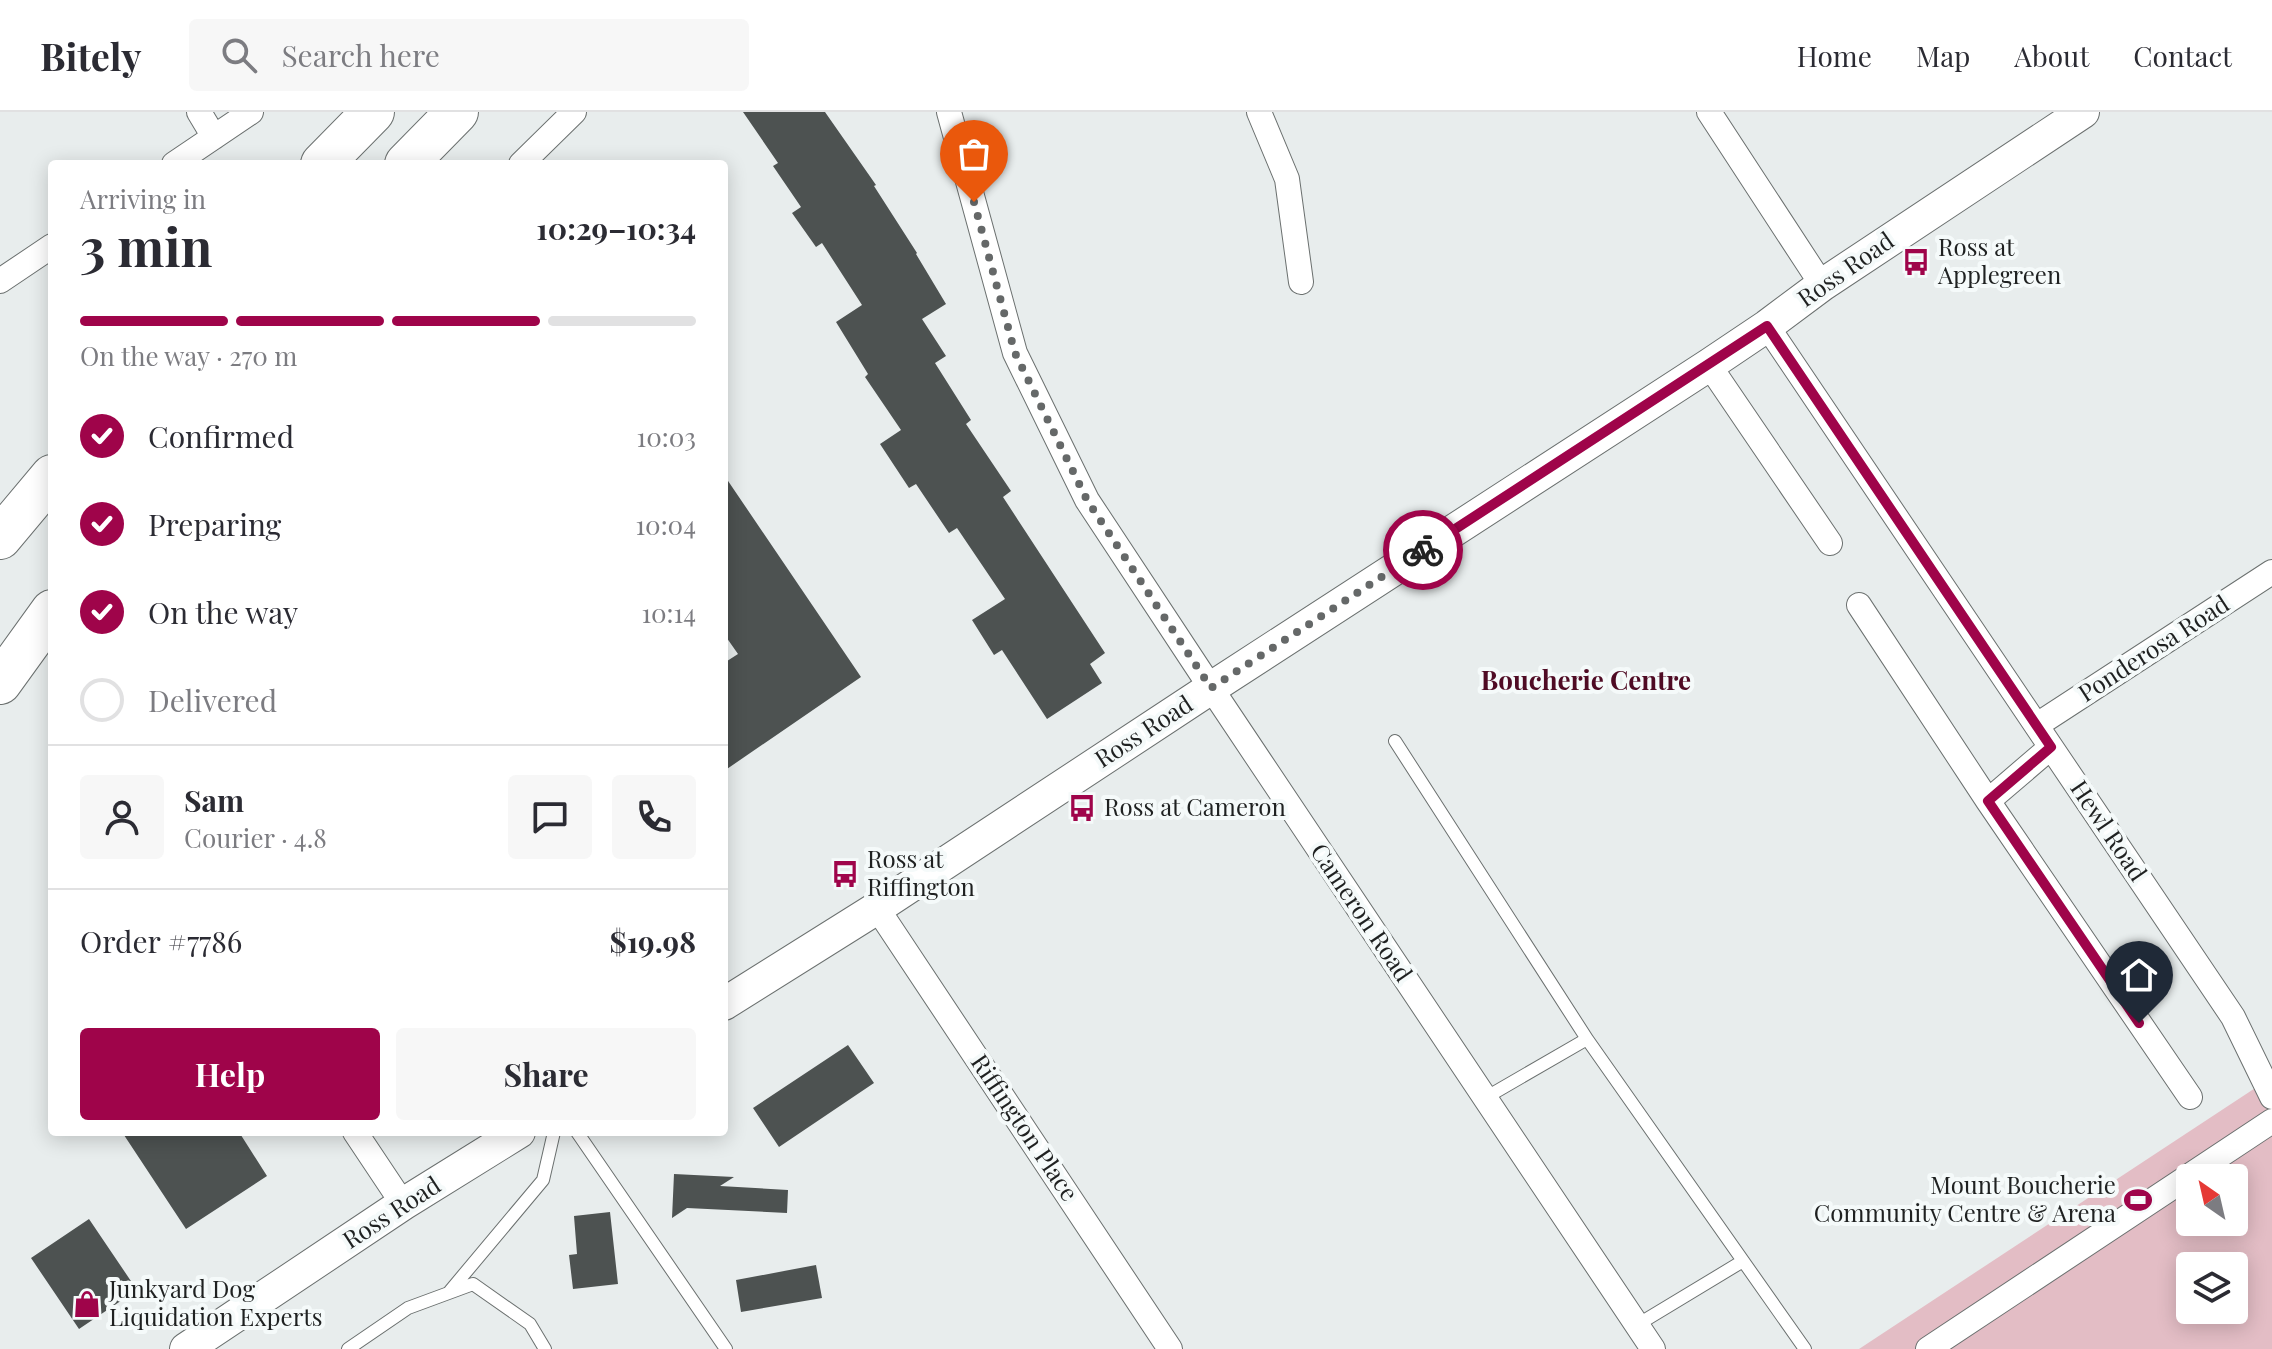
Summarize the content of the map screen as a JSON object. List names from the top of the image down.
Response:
{
  "streets": {
    "street": [
      "Ross Road",
      "Ponderosa Road",
      "Hewl Road",
      "Cameron Road",
      "Riffington Place"
    ]
  },
  "crossings": [
    ["Ross Road", "Hewl Road"],
    ["Ross Road", "Cameron Road"],
    ["Ross Road", "Riffington Place"],
    ["Ponderosa Road", "Hewl Road"]
  ],
  "districts": ["Boucherie Centre"],
  "places": {
    "bus stop": ["Ross at Applegreen", "Ross at Cameron", "Ross at Riffington"],
    "sports": ["Mount Boucherie Community Centre & Arena"],
    "shop": ["Junkyard Dog Liquidation Experts"]
  },
  "north": "top left",
  "page": {
    "header": "Bitely",
    "search": "Search here",
    "nav": [
      "Home",
      "Map",
      "About",
      "Contact"
    ],
    "heading": ["3 min", "Arriving in", "10:29–10:34"],
    "panel": [
      "Sam",
      "Courier · 4.8",
      "Order #7786",
      "$19.98"
    ],
    "bar": "On the way · 270 m",
    "list": [
      ["Confirmed", "10:03"],
      ["Preparing", "10:04"],
      ["On the way", "10:14"],
      "Delivered"
    ],
    "buttons": ["Help", "Share"]
  }
}
